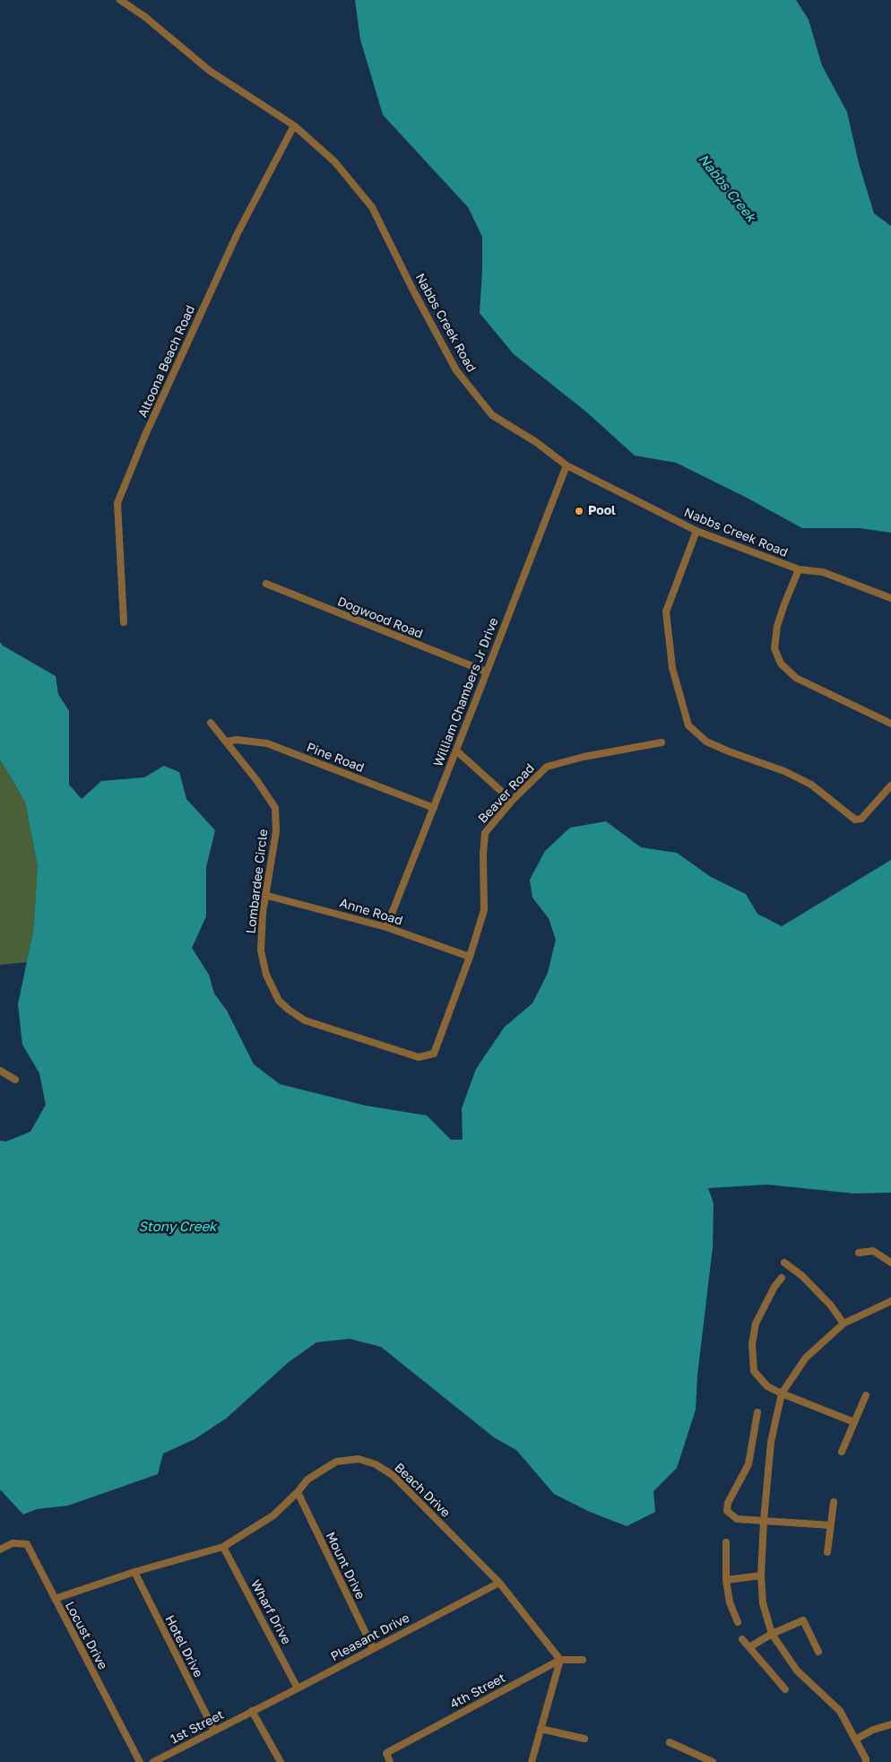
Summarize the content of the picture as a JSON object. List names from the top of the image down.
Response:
{
  "streets": {
    "street": [
      "Nabbs Creek Road",
      "Altoona Beach Road",
      "Dogwood Road",
      "William Chambers Jr Drive",
      "Pine Road",
      "Beaver Road",
      "Lombardee Circle",
      "Anne Road",
      "Beach Drive",
      "Mount Drive",
      "Wharf Drive",
      "Locust Drive",
      "Pleasant Drive",
      "Hotel Drive",
      "4th Street",
      "1st Street"
    ]
  },
  "crossings": [
    ["Nabbs Creek Road", "Altoona Beach Road"],
    ["Nabbs Creek Road", "William Chambers Jr Drive"],
    ["Dogwood Road", "William Chambers Jr Drive"],
    ["William Chambers Jr Drive", "Pine Road"],
    ["William Chambers Jr Drive", "Anne Road"],
    ["Pine Road", "Lombardee Circle"],
    ["Beaver Road", "Lombardee Circle"],
    ["Beaver Road", "Anne Road"],
    ["Lombardee Circle", "Anne Road"],
    ["Beach Drive", "Mount Drive"],
    ["Beach Drive", "Wharf Drive"],
    ["Beach Drive", "Locust Drive"],
    ["Beach Drive", "Pleasant Drive"],
    ["Beach Drive", "Hotel Drive"],
    ["Beach Drive", "4th Street"],
    ["Mount Drive", "Pleasant Drive"],
    ["Wharf Drive", "Pleasant Drive"],
    ["Pleasant Drive", "1st Street"],
    ["Hotel Drive", "1st Street"]
  ],
  "water": ["Nabbs Creek", "Stony Creek"],
  "places": ["Pool"]
}
